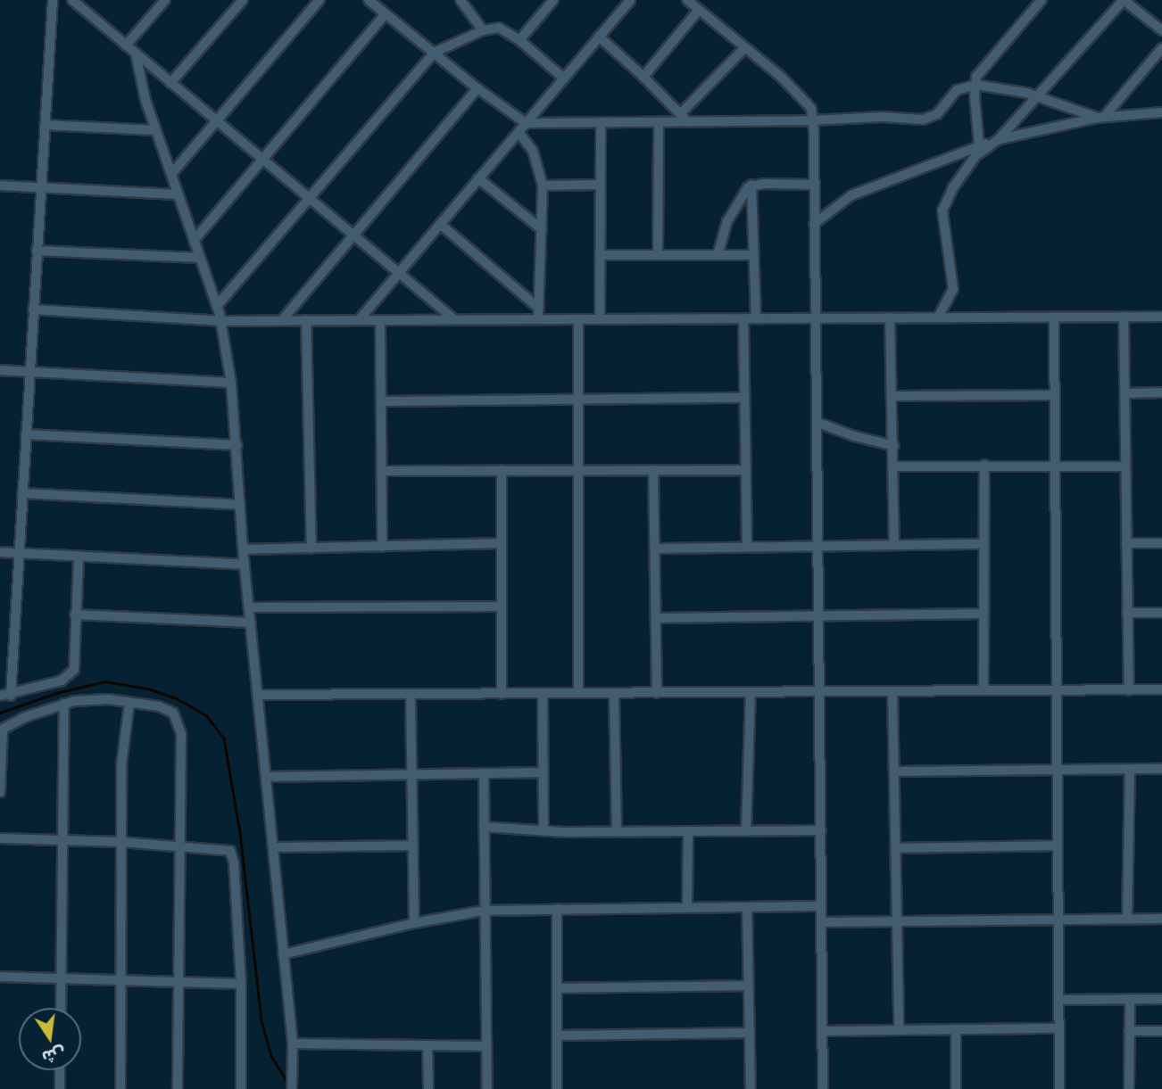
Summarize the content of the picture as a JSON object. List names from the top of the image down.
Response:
{
  "north": "bottom"
}
